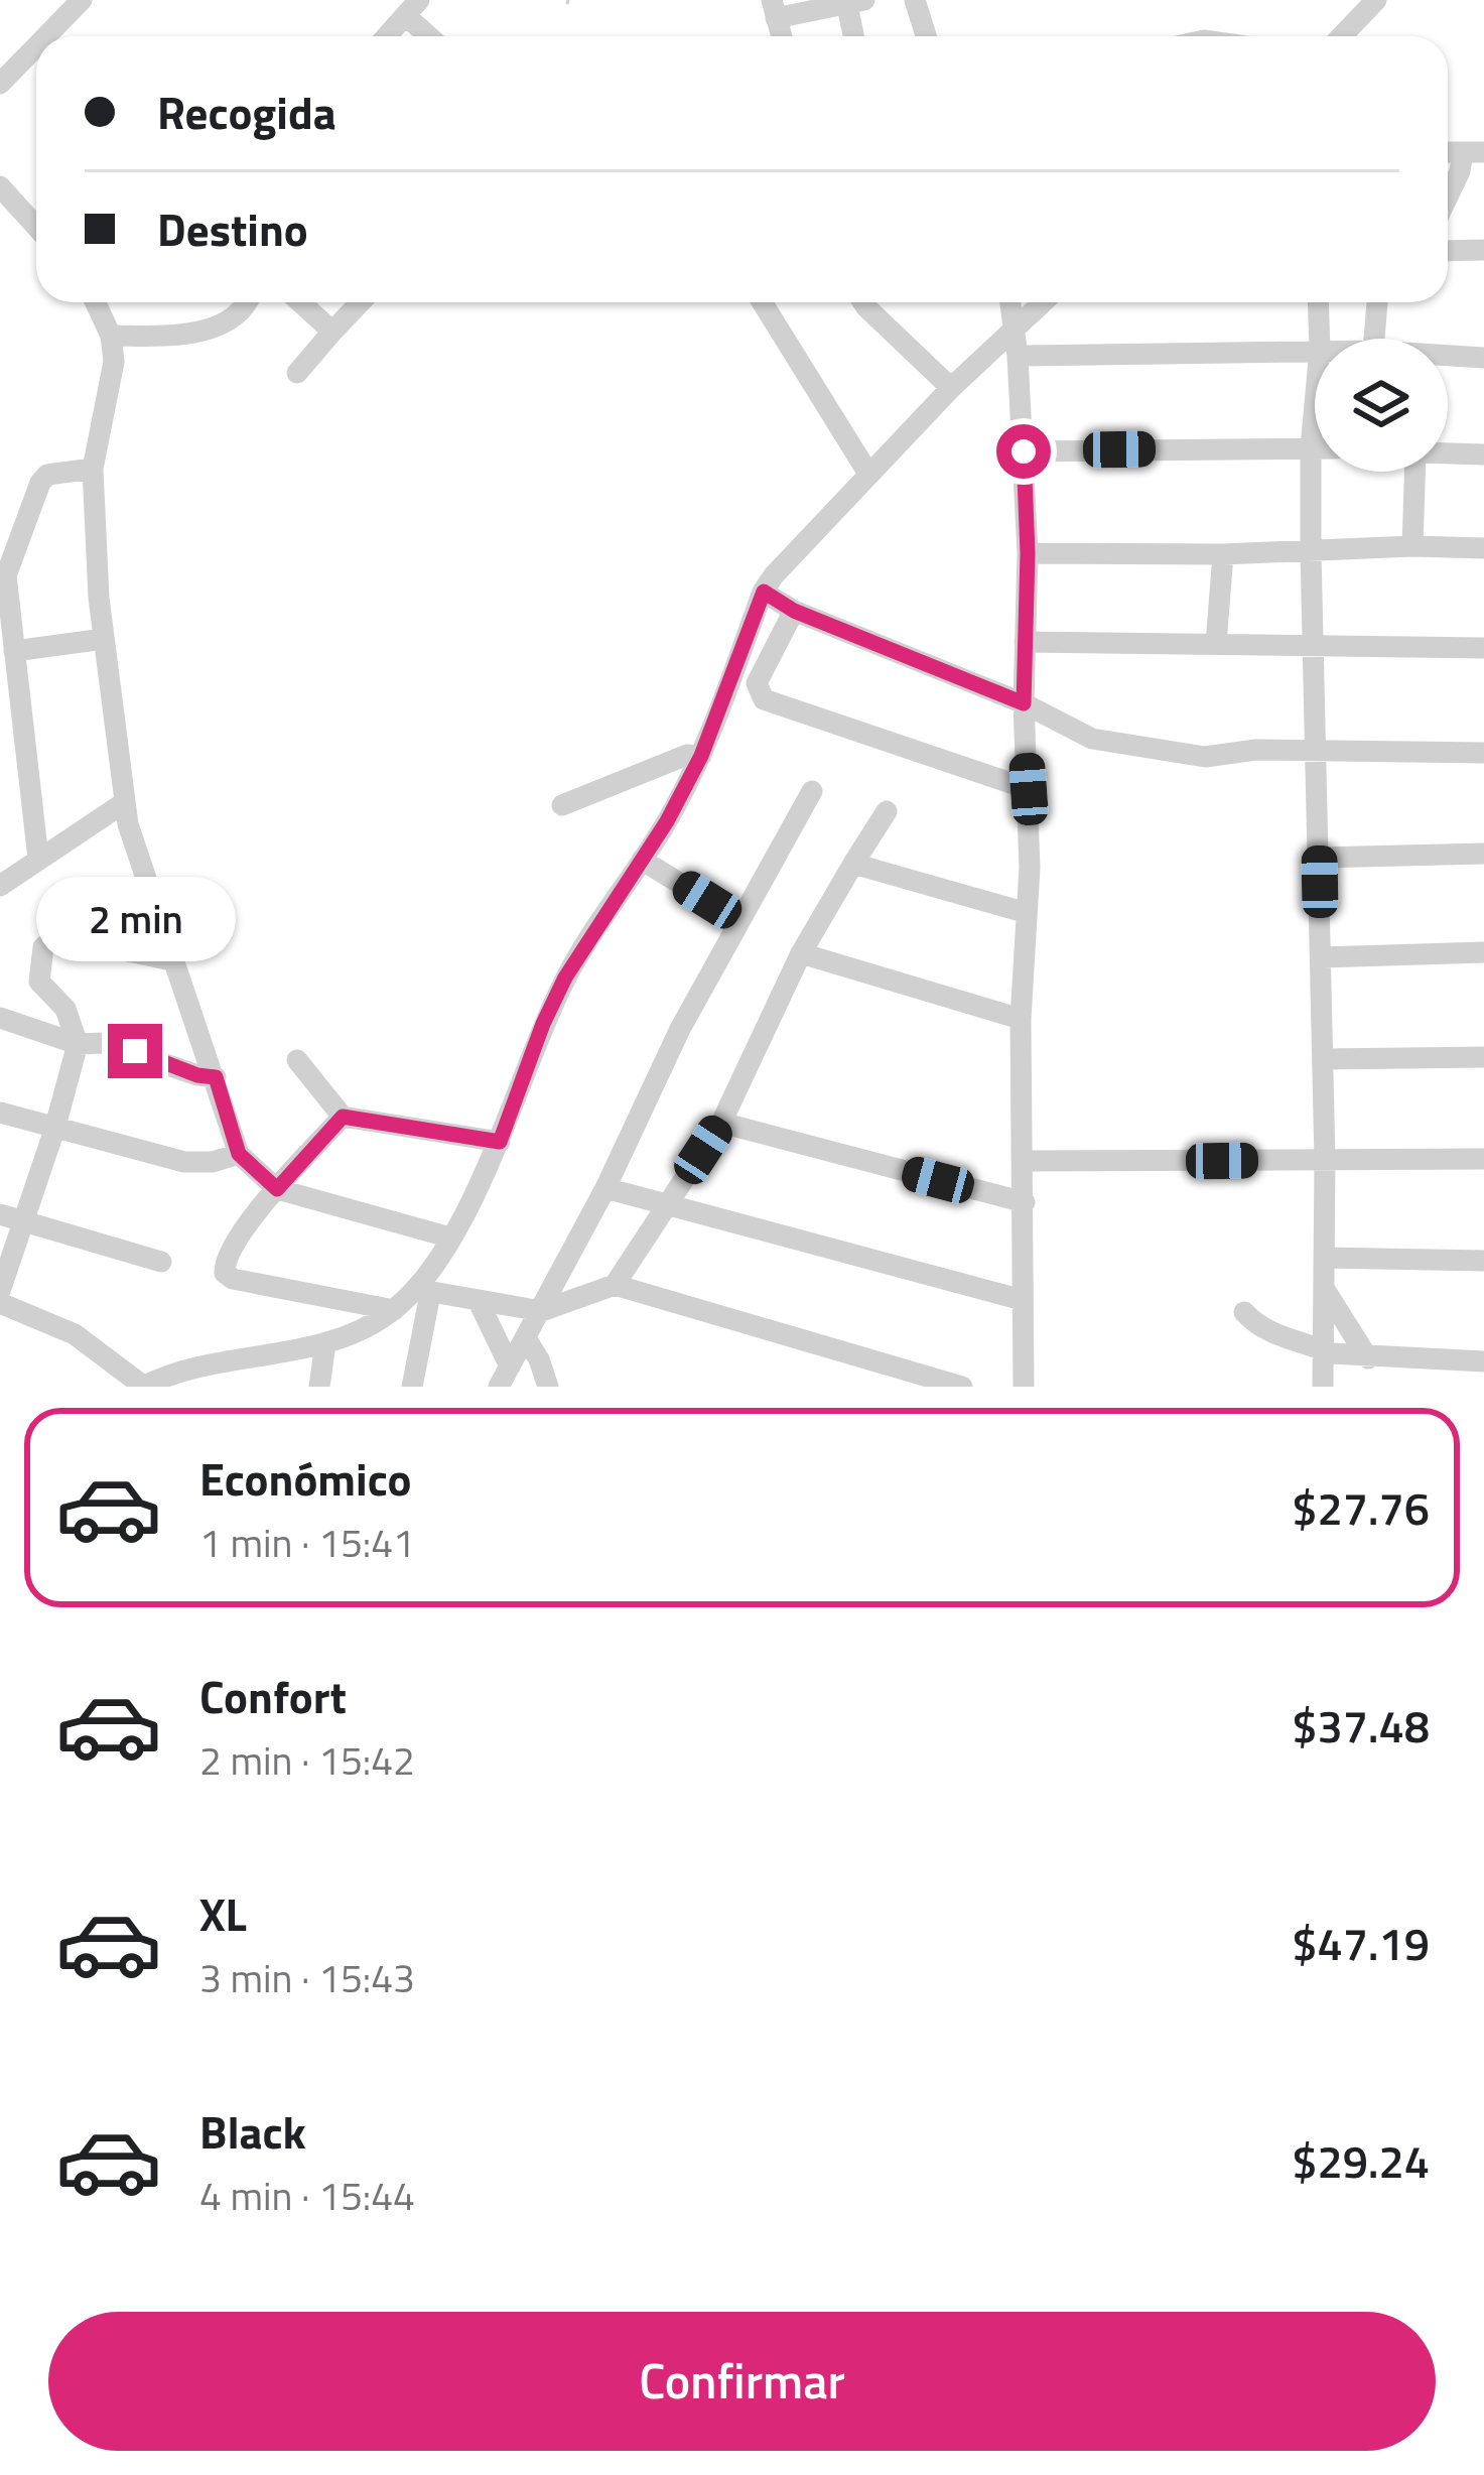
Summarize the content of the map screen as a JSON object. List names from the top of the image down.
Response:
{
  "page": {
    "banner": ["Recogida", "Destino"],
    "bubble": "2 min",
    "list": [
      {
        "name": "Económico",
        "note": "1 min · 15:41",
        "value": "$27.76"
      },
      {
        "name": "Confort",
        "note": "2 min · 15:42",
        "value": "$37.48"
      },
      {
        "name": "XL",
        "note": "3 min · 15:43",
        "value": "$47.19"
      },
      {
        "name": "Black",
        "note": "4 min · 15:44",
        "value": "$29.24"
      }
    ],
    "buttons": "Confirmar"
  }
}
